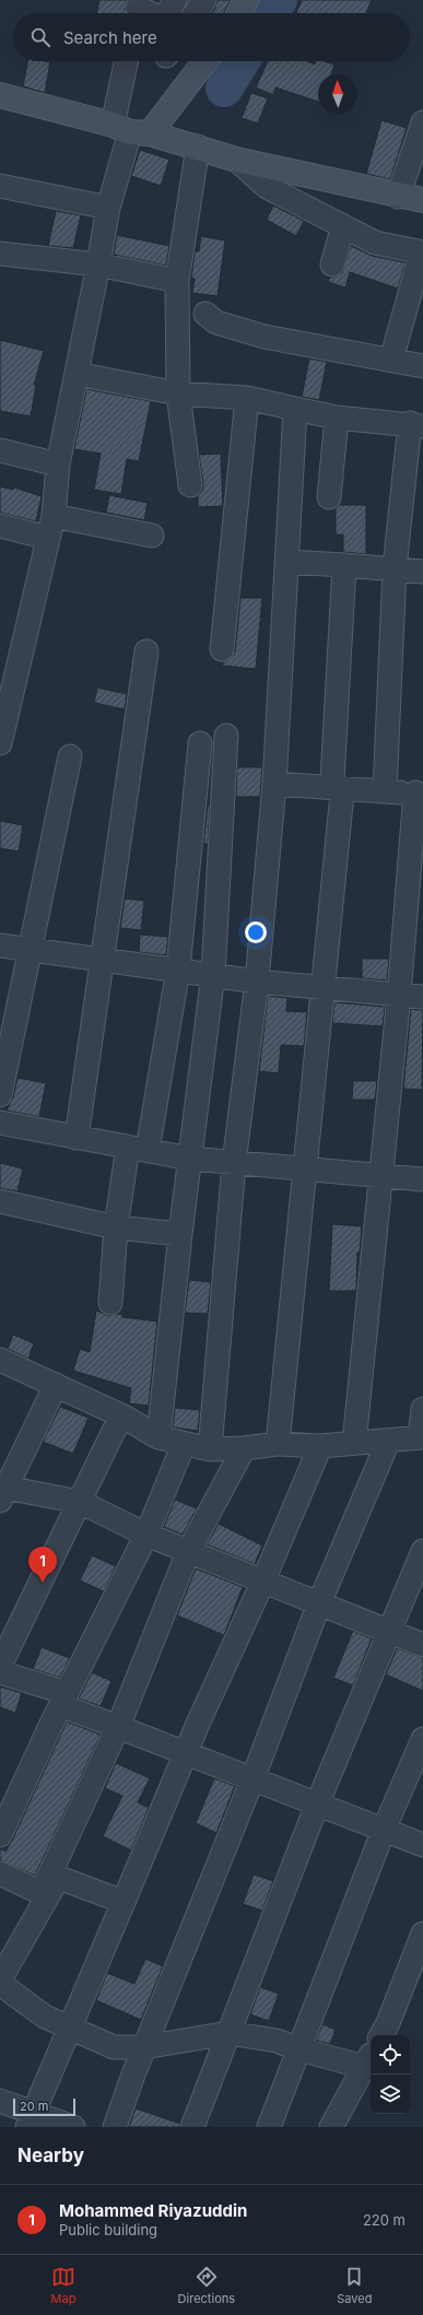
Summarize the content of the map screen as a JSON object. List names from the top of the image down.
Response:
{
  "scale_bar": "20 m",
  "north": "top",
  "page": {
    "search": "Search here",
    "pins": "1",
    "scale": "20 m",
    "heading": "Nearby",
    "list": [
      {
        "mark": "1",
        "name": "Mohammed Riyazuddin",
        "note": "Public building",
        "value": "220 m"
      }
    ],
    "nav": ["Map", "Directions", "Saved"]
  }
}
